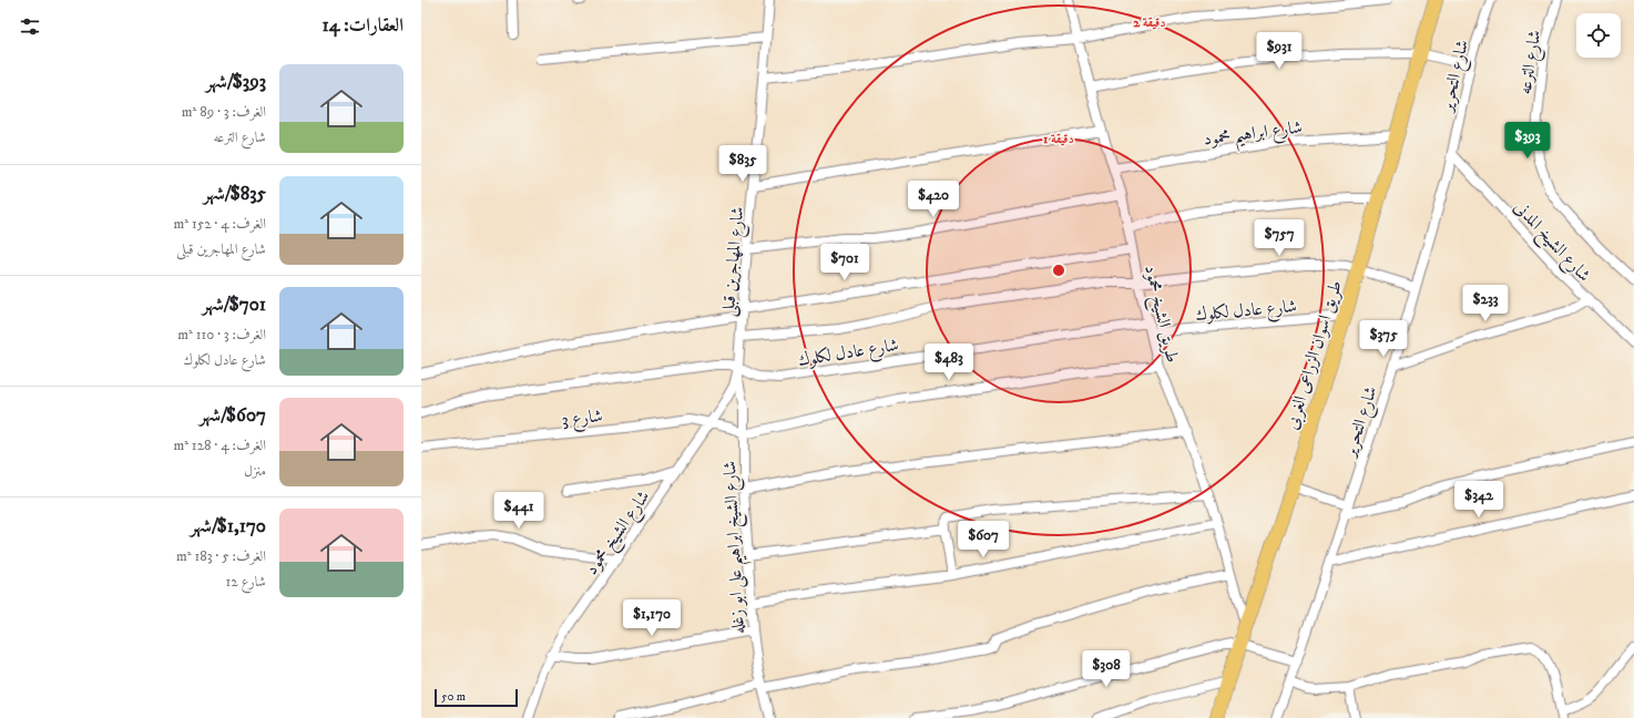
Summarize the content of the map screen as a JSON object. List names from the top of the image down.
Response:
{
  "streets": {
    "main road": ["طريق اسوان الزراعى الغربى"],
    "street": [
      "شارع الترعه",
      "شارع التحرير",
      "شارع ابراهيم محمود",
      "شارع الشيخ المدنى",
      "شارع المهاجرين قبلى",
      "شارع عادل لكلوك",
      "طريق الشيخ محمود",
      "شارع 3",
      "شارع الشيخ محمود",
      "شارع الشيخ ابراهيم على ابو زغله"
    ]
  },
  "crossings": [
    ["شارع التحرير", "شارع الشيخ المدنى"],
    ["شارع ابراهيم محمود", "طريق الشيخ محمود"],
    ["شارع ابراهيم محمود", "طريق اسوان الزراعى الغربى"],
    ["شارع المهاجرين قبلى", "شارع عادل لكلوك"],
    ["شارع المهاجرين قبلى", "شارع الشيخ محمود"],
    ["شارع المهاجرين قبلى", "شارع الشيخ ابراهيم على ابو زغله"],
    ["شارع عادل لكلوك", "طريق الشيخ محمود"],
    ["شارع عادل لكلوك", "طريق اسوان الزراعى الغربى"],
    ["شارع عادل لكلوك", "شارع الشيخ محمود"],
    ["شارع عادل لكلوك", "شارع الشيخ ابراهيم على ابو زغله"],
    ["طريق الشيخ محمود", "طريق اسوان الزراعى الغربى"],
    ["شارع 3", "شارع الشيخ محمود"],
    ["شارع 3", "شارع الشيخ ابراهيم على ابو زغله"],
    ["شارع الشيخ محمود", "شارع الشيخ ابراهيم على ابو زغله"]
  ],
  "scale_bar": "50 m",
  "page": {
    "heading": "العقارات: 14",
    "price": [
      "$931",
      "$393",
      "$835",
      "$420",
      "$757",
      "$701",
      "$233",
      "$375",
      "$483",
      "$342",
      "$441",
      "$607",
      "$1,170",
      "$308"
    ],
    "list": [
      {
        "name": "$393/شهر",
        "note": "الغرف: 3 · 89 m² · شارع الترعه"
      },
      {
        "name": "$835/شهر",
        "note": "الغرف: 4 · 152 m² · شارع المهاجرين قبلى"
      },
      {
        "name": "$701/شهر",
        "note": "الغرف: 3 · 110 m² · شارع عادل لكلوك"
      },
      {
        "name": "$607/شهر",
        "note": "الغرف: 4 · 128 m² · منزل"
      },
      {
        "name": "$1,170/شهر",
        "note": "الغرف: 5 · 183 m² · شارع 12"
      }
    ],
    "scale": "50 m"
  },
  "rings": ["2 دقيقة", "1 دقيقة"]
}
